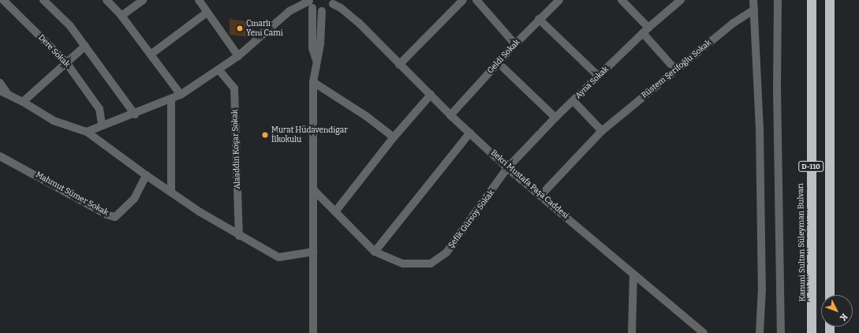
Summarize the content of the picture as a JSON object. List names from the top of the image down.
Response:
{
  "streets": {
    "highway": ["D-110", "Kanuni Sultan Süleyman Bulvarı"],
    "street": [
      "Dere Sokak",
      "Geldi Sokak",
      "Rüstem Şerifoğlu Sokak",
      "Ayna Sokak",
      "Alaaddin Koşar Sokak",
      "Bekri Mustafa Paşa Caddesi",
      "Mahmut Sümer Sokak",
      "Şefik Gürsoy Sokak"
    ]
  },
  "crossings": [
    ["Geldi Sokak", "Bekri Mustafa Paşa Caddesi"],
    ["Rüstem Şerifoğlu Sokak", "Bekri Mustafa Paşa Caddesi"],
    ["Ayna Sokak", "Bekri Mustafa Paşa Caddesi"],
    ["Ayna Sokak", "Şefik Gürsoy Sokak"],
    ["Bekri Mustafa Paşa Caddesi", "Şefik Gürsoy Sokak"]
  ],
  "places": ["Çınarlı Yeni Cami", "Murat Hüdavendigar İlkokulu"],
  "north": "bottom right"
}
